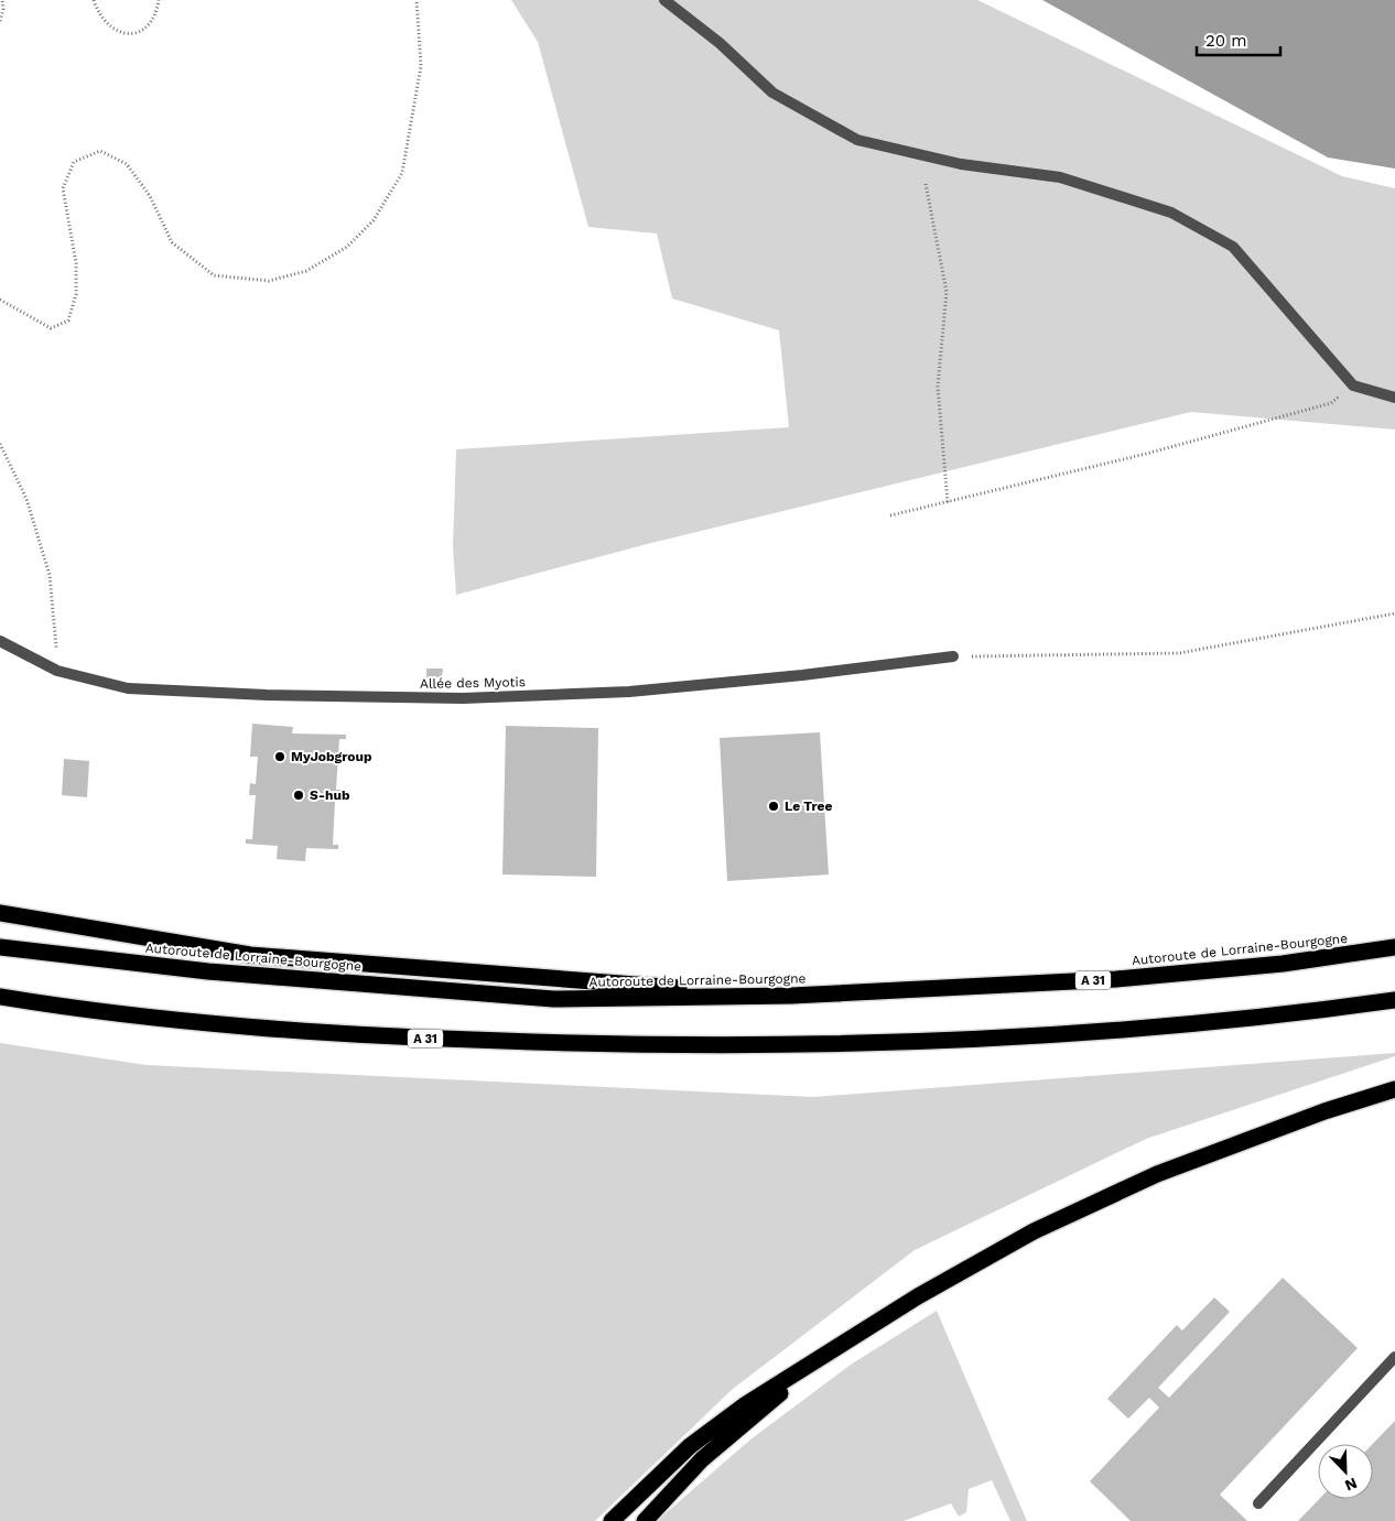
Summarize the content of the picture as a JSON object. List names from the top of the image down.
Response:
{
  "streets": {
    "highway": ["Autoroute de Lorraine-Bourgogne", "A 31"],
    "street": ["Allée des Myotis"]
  },
  "places": ["MyJobgroup", "S-hub", "Le Tree"],
  "scale_bar": "20 m",
  "north": "bottom right"
}
